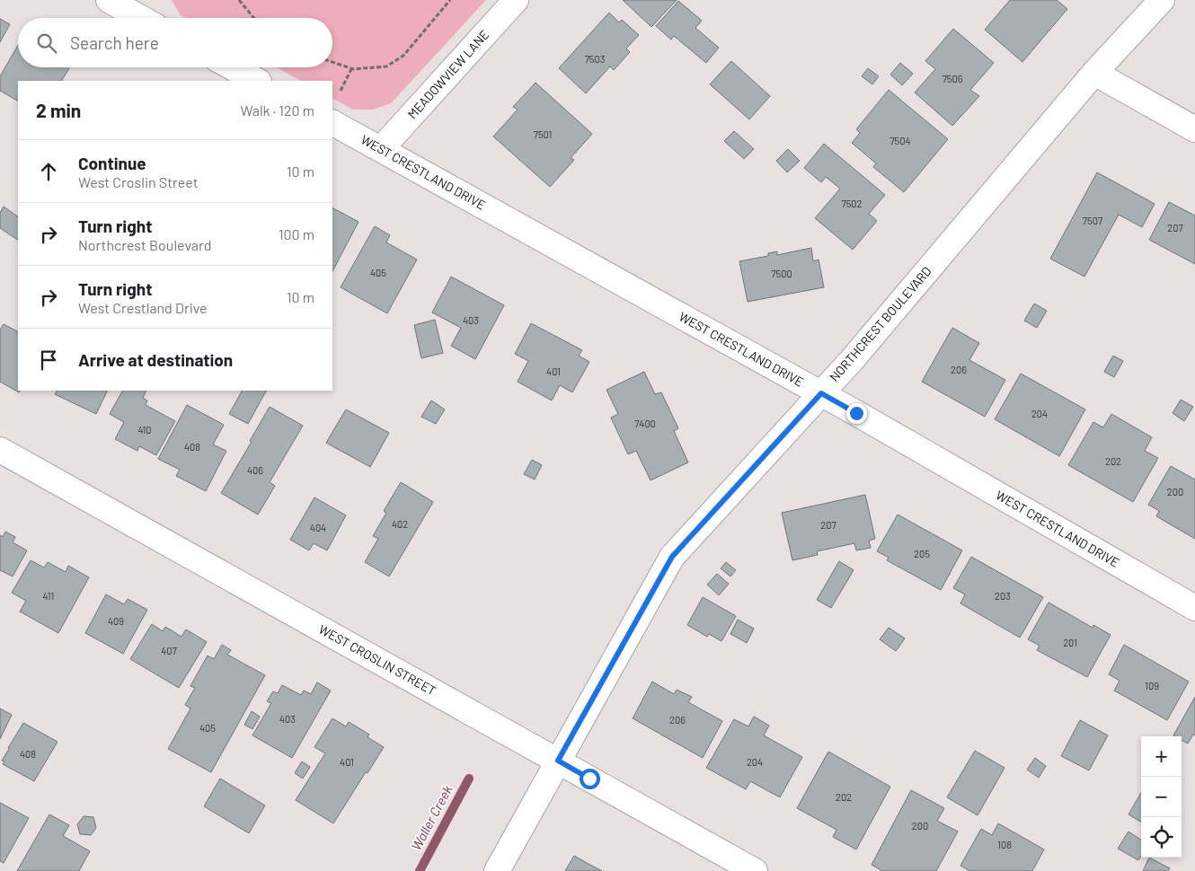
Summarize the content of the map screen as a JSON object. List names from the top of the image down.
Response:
{
  "streets": {
    "street": [
      "MEADOWVIEW LANE",
      "WEST CRESTLAND DRIVE",
      "NORTHCREST BOULEVARD",
      "WEST CROSLIN STREET"
    ]
  },
  "crossings": [
    ["MEADOWVIEW LANE", "WEST CRESTLAND DRIVE"],
    ["WEST CRESTLAND DRIVE", "NORTHCREST BOULEVARD"],
    ["NORTHCREST BOULEVARD", "WEST CROSLIN STREET"]
  ],
  "water": ["Waller Creek"],
  "house_numbers": [
    "7503",
    "7506",
    "7501",
    "7504",
    "7502",
    "7507",
    "207",
    "405",
    "7500",
    "403",
    "206",
    "401",
    "204",
    "7400",
    "410",
    "408",
    "202",
    "406",
    "200",
    "402",
    "207",
    "404",
    "205",
    "411",
    "203",
    "409",
    "201",
    "407",
    "109",
    "403",
    "206",
    "405",
    "408",
    "401",
    "204",
    "202",
    "200",
    "108"
  ],
  "page": {
    "search": "Search here",
    "heading": ["2 min", "Walk · 120 m"],
    "list": [
      ["Continue", "West Croslin Street", "10 m"],
      ["Turn right", "Northcrest Boulevard", "100 m"],
      ["Turn right", "West Crestland Drive", "10 m"],
      "Arrive at destination"
    ],
    "map_buttons": ["+", "−"]
  }
}
